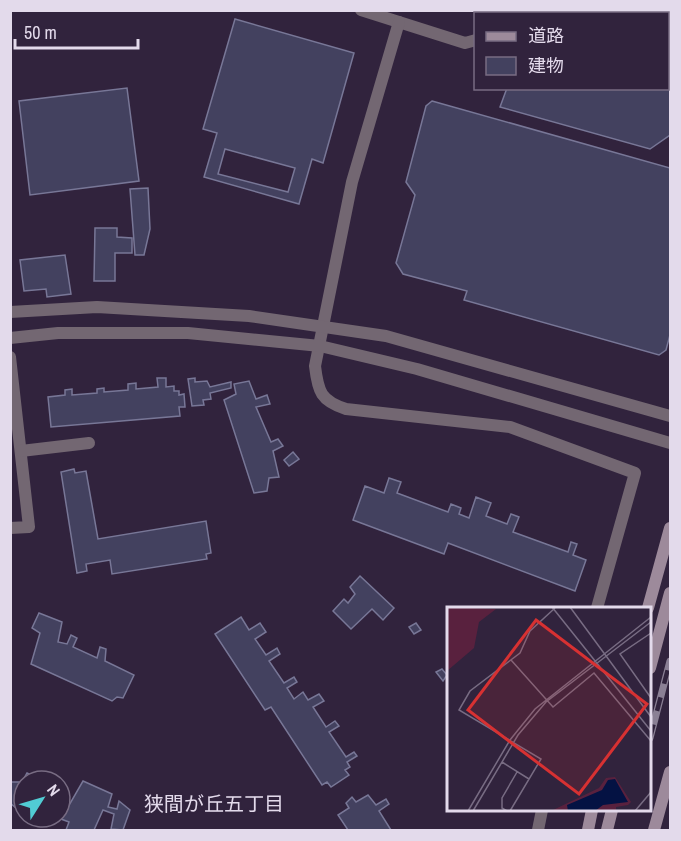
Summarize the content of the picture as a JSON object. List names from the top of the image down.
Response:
{
  "districts": ["狭間が丘五丁目"],
  "legend": ["道路", "建物"],
  "scale_bar": "50 m",
  "north": "top right"
}
